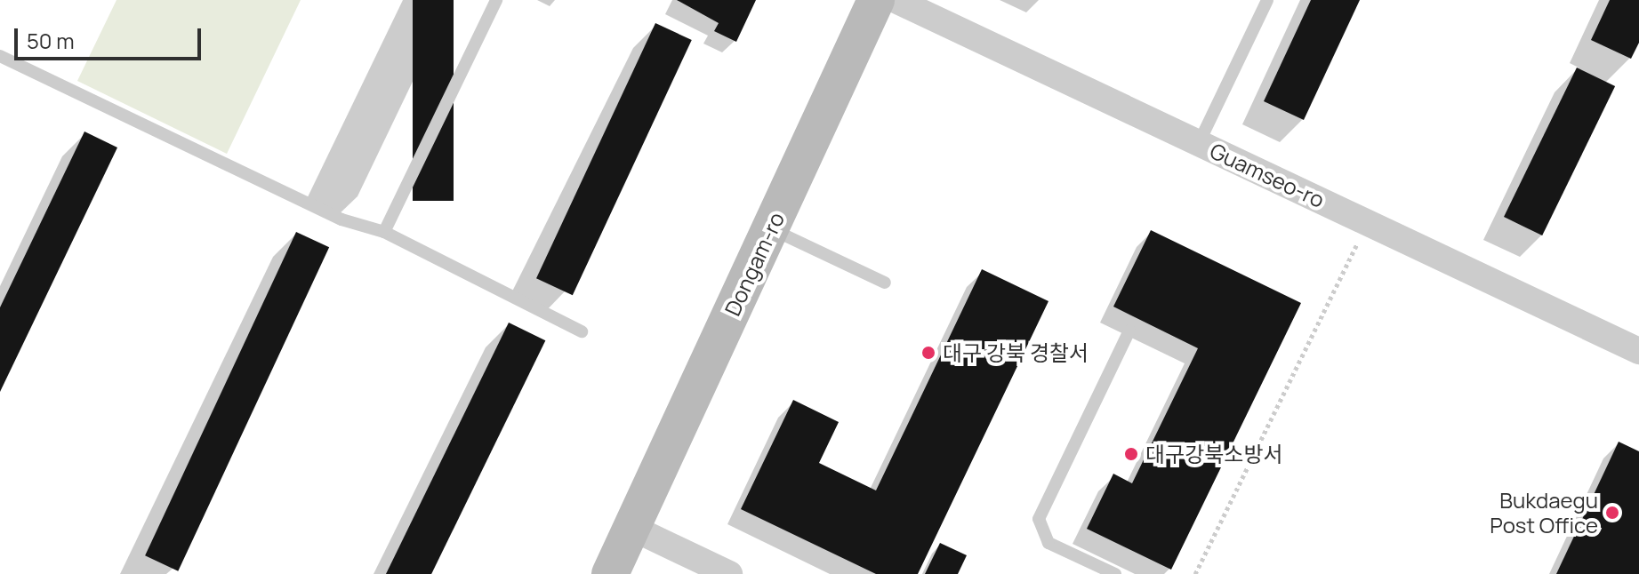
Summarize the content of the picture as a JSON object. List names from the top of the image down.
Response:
{
  "streets": {
    "main road": ["Dongam-ro"],
    "street": ["Guamseo-ro"]
  },
  "places": ["대구 강북 경찰서", "대구강북소방서", "Bukdaegu Post Office"],
  "scale_bar": "50 m"
}
